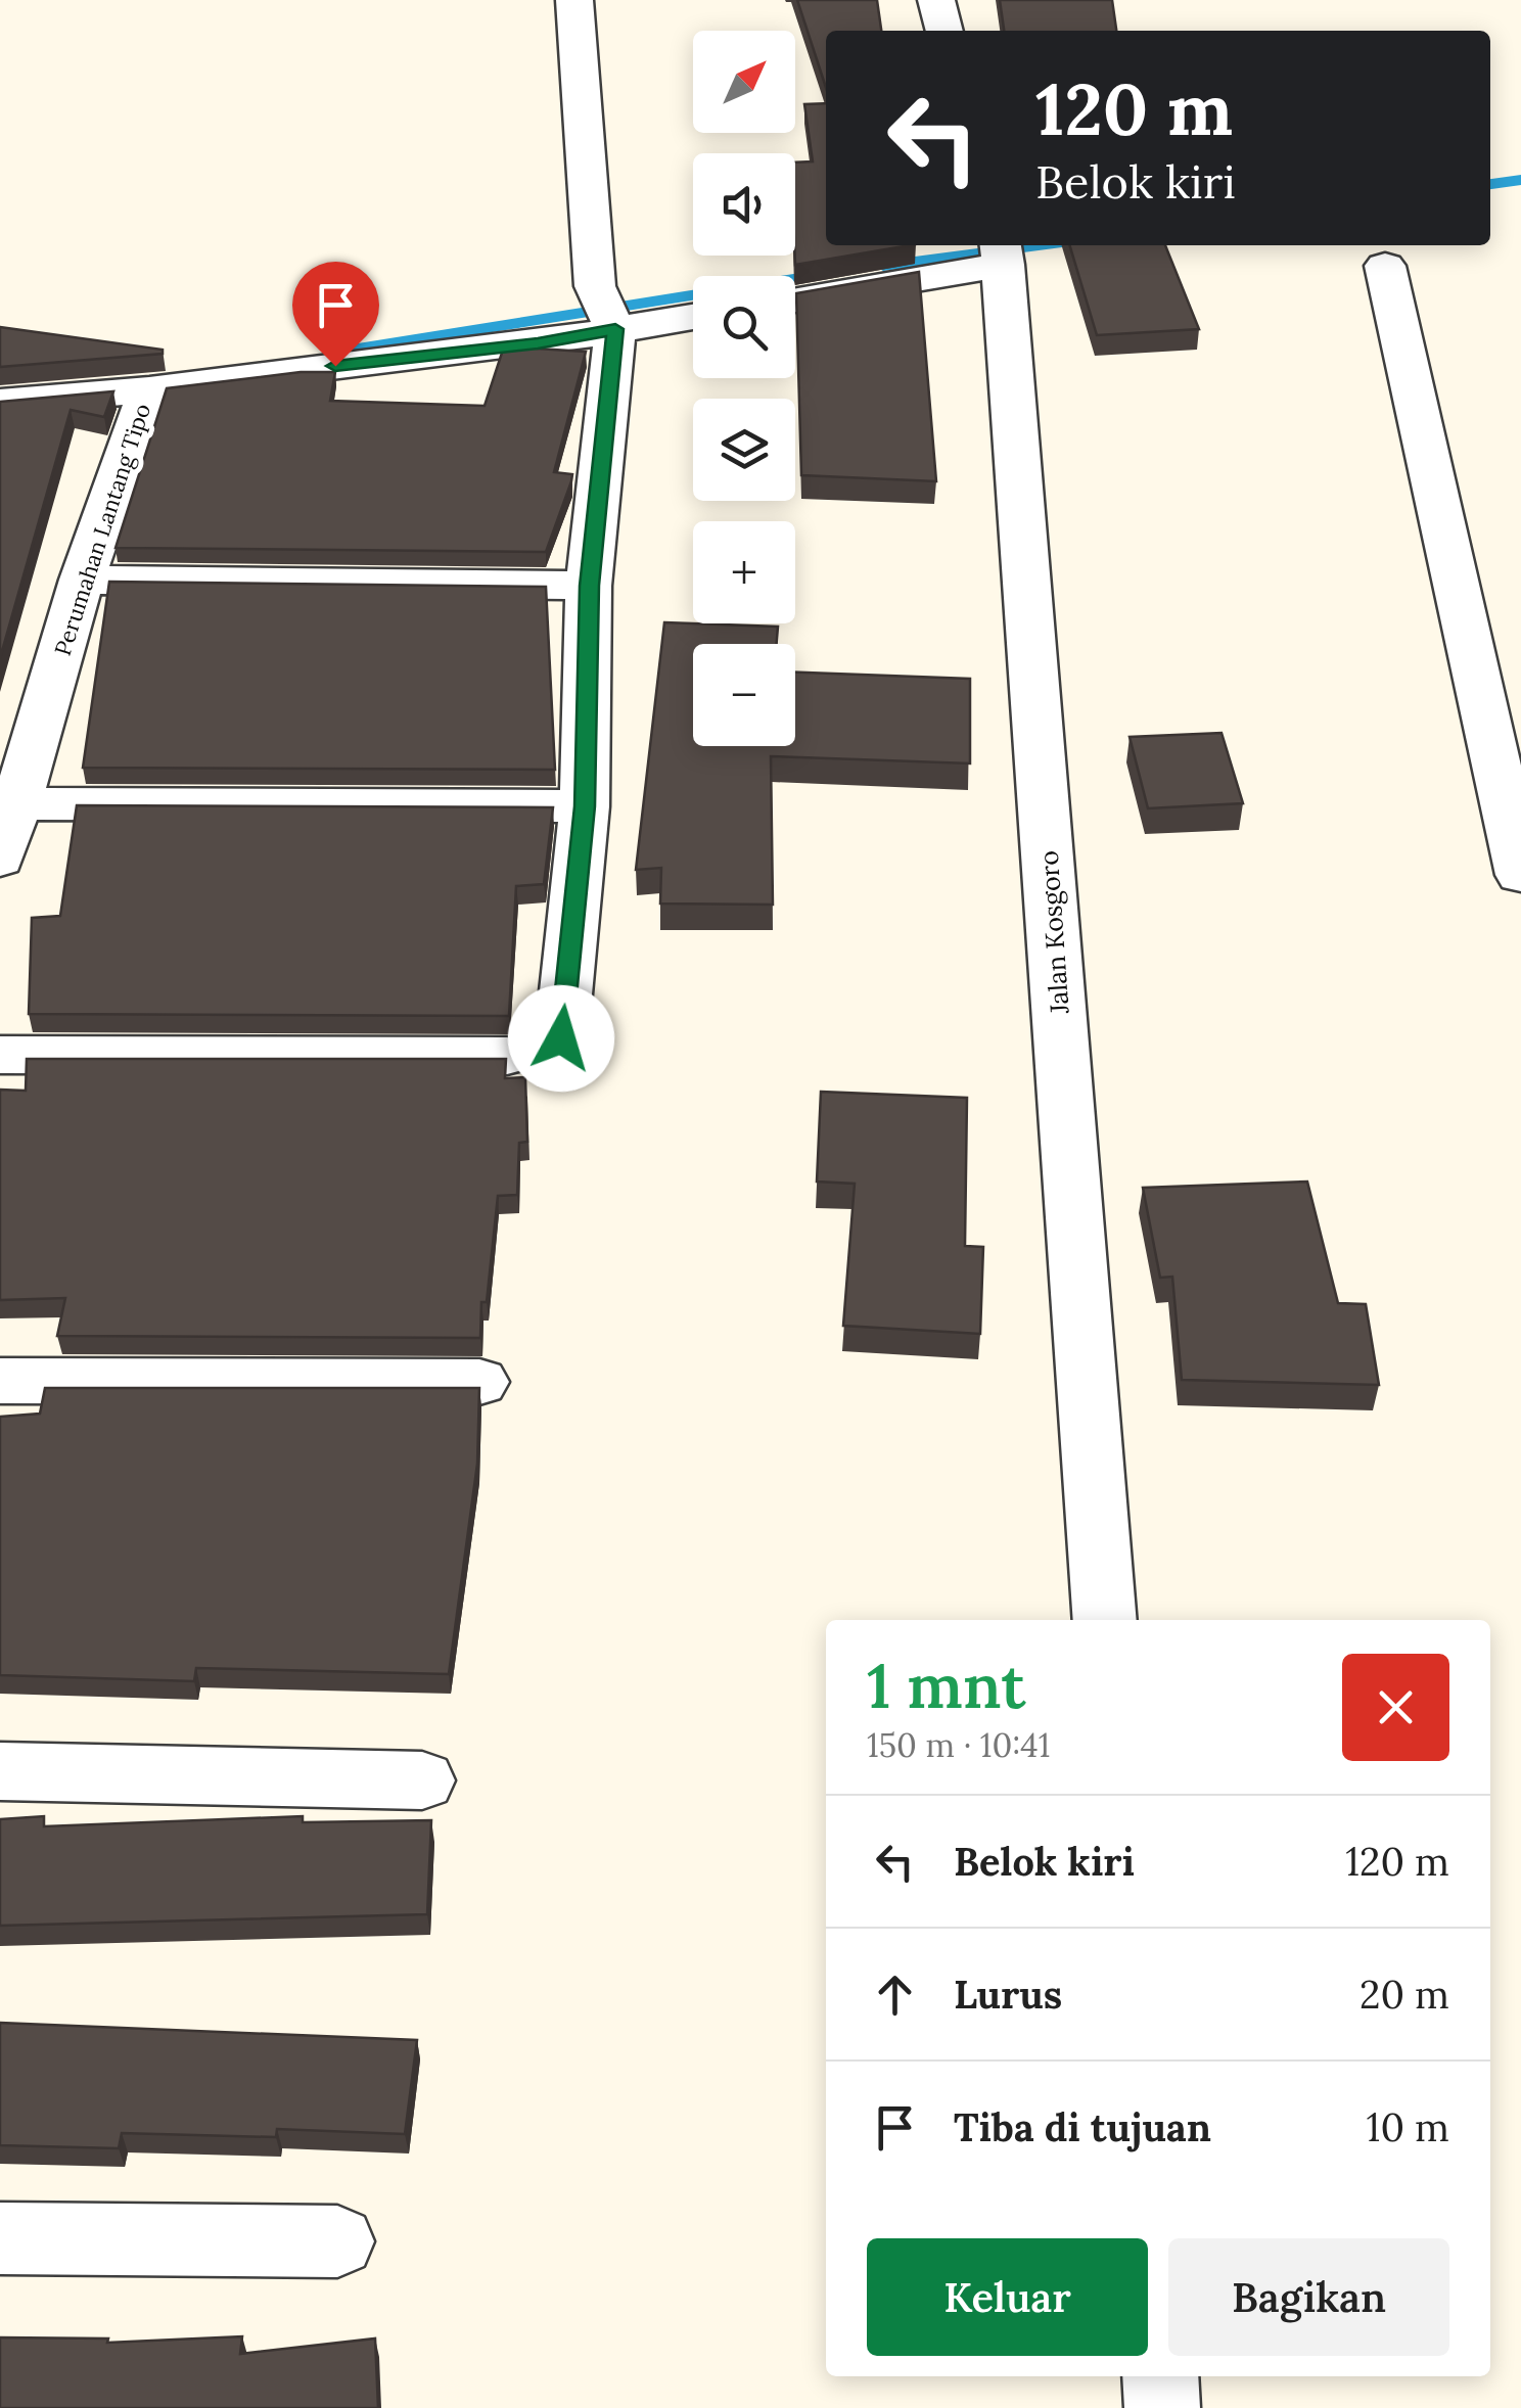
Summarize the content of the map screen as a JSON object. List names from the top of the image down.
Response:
{
  "streets": {
    "street": ["Perumahan Lantang Tipo", "Jalan Kosgoro"]
  },
  "north": "top right",
  "page": {
    "map_buttons": ["+", "−"],
    "turn": ["120 m", "Belok kiri"],
    "heading": ["1 mnt", "150 m · 10:41"],
    "list": [
      {
        "name": "Belok kiri",
        "value": "120 m"
      },
      {
        "name": "Lurus",
        "value": "20 m"
      },
      {
        "name": "Tiba di tujuan",
        "value": "10 m"
      }
    ],
    "buttons": ["Keluar", "Bagikan"]
  }
}
